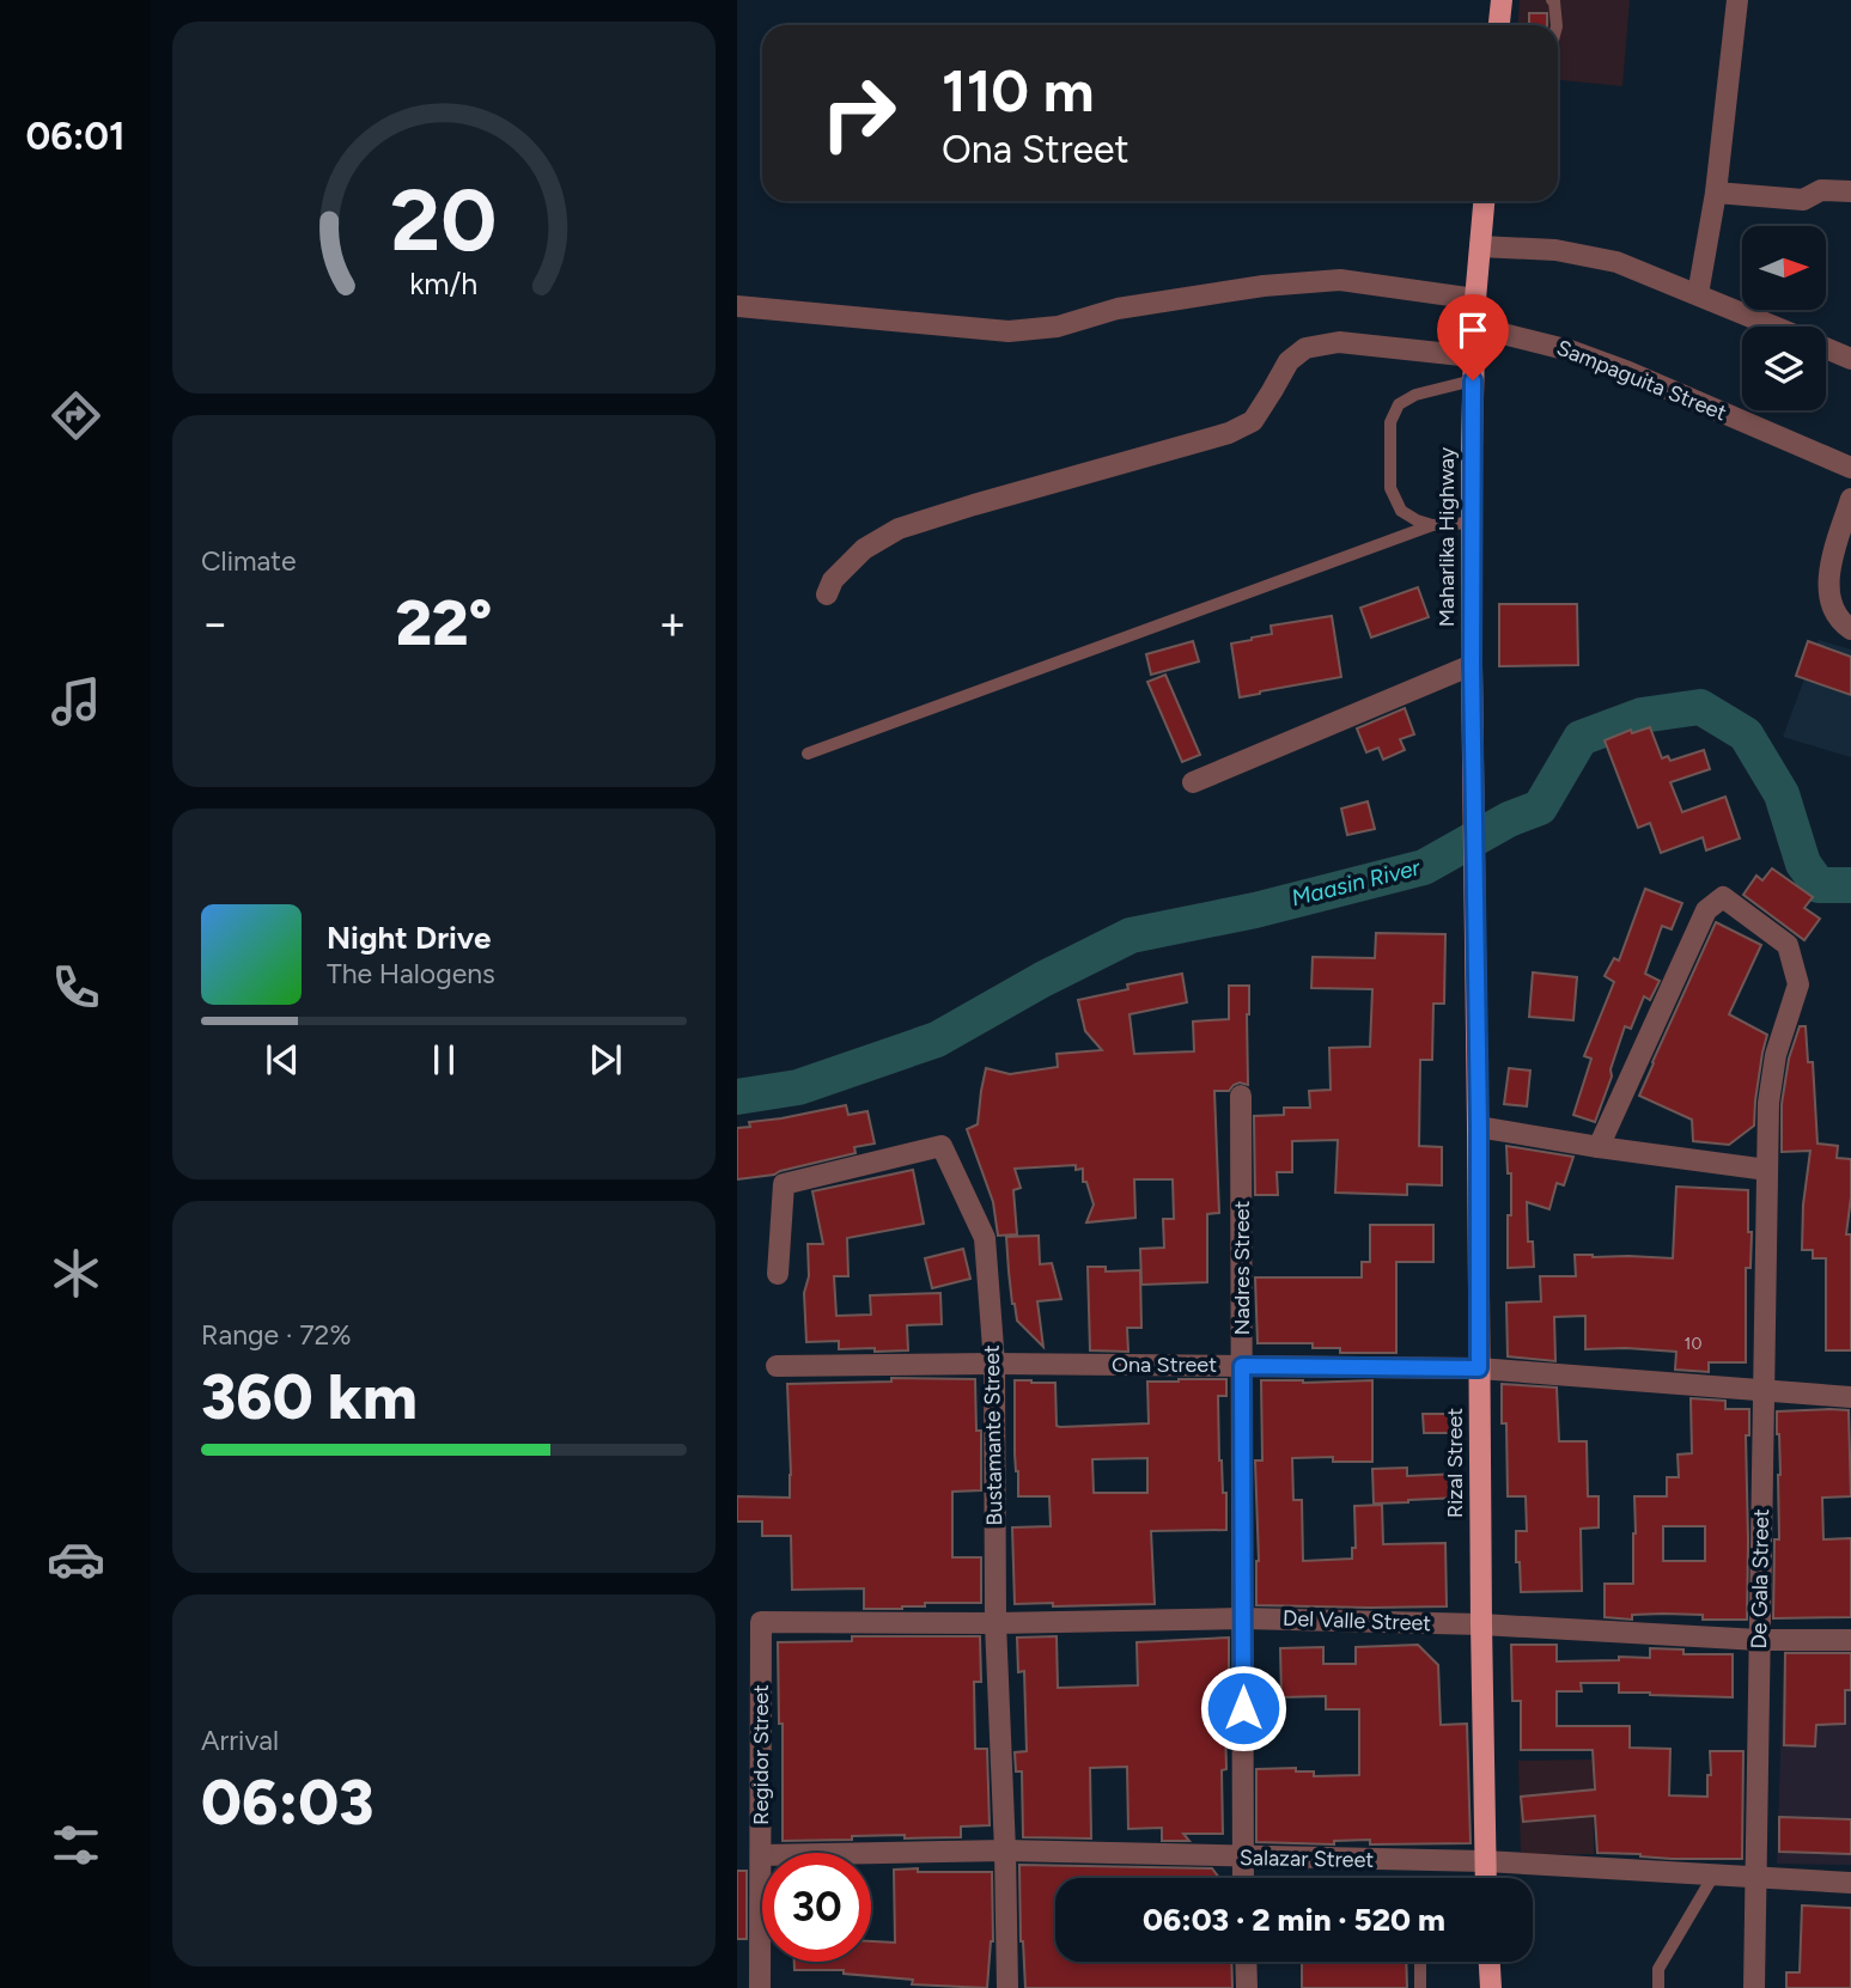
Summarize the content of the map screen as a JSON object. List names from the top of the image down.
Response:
{
  "streets": {
    "main road": ["Maharlika Highway", "Rizal Street"],
    "street": [
      "Sampaguita Street",
      "Nadres Street",
      "Ona Street",
      "Bustamante Street",
      "De Gala Street",
      "Del Valle Street",
      "Regidor Street",
      "Salazar Street"
    ]
  },
  "crossings": [
    ["Sampaguita Street", "Maharlika Highway"],
    ["Maharlika Highway", "Rizal Street"],
    ["Nadres Street", "Ona Street"],
    ["Nadres Street", "Del Valle Street"],
    ["Nadres Street", "Salazar Street"],
    ["Ona Street", "Bustamante Street"],
    ["Ona Street", "Rizal Street"],
    ["Ona Street", "De Gala Street"],
    ["Bustamante Street", "Del Valle Street"],
    ["Bustamante Street", "Salazar Street"],
    ["Rizal Street", "Del Valle Street"],
    ["Rizal Street", "Salazar Street"],
    ["De Gala Street", "Del Valle Street"],
    ["De Gala Street", "Salazar Street"],
    ["Del Valle Street", "Regidor Street"],
    ["Regidor Street", "Salazar Street"]
  ],
  "water": ["Maasin River"],
  "house_numbers": ["10"],
  "north": "right",
  "page": {
    "tabs": "06:01",
    "turn": ["110 m", "Ona Street"],
    "tile": [
      "Climate",
      ["Range · 72%", "360 km"],
      ["Arrival", "06:03"]
    ],
    "heat": ["−", "22°", "+"],
    "song": ["Night Drive", "The Halogens"],
    "limit": "30",
    "trip": "06:03 · 2 min · 520 m",
    "gauge": ["20", "km/h"]
  }
}
